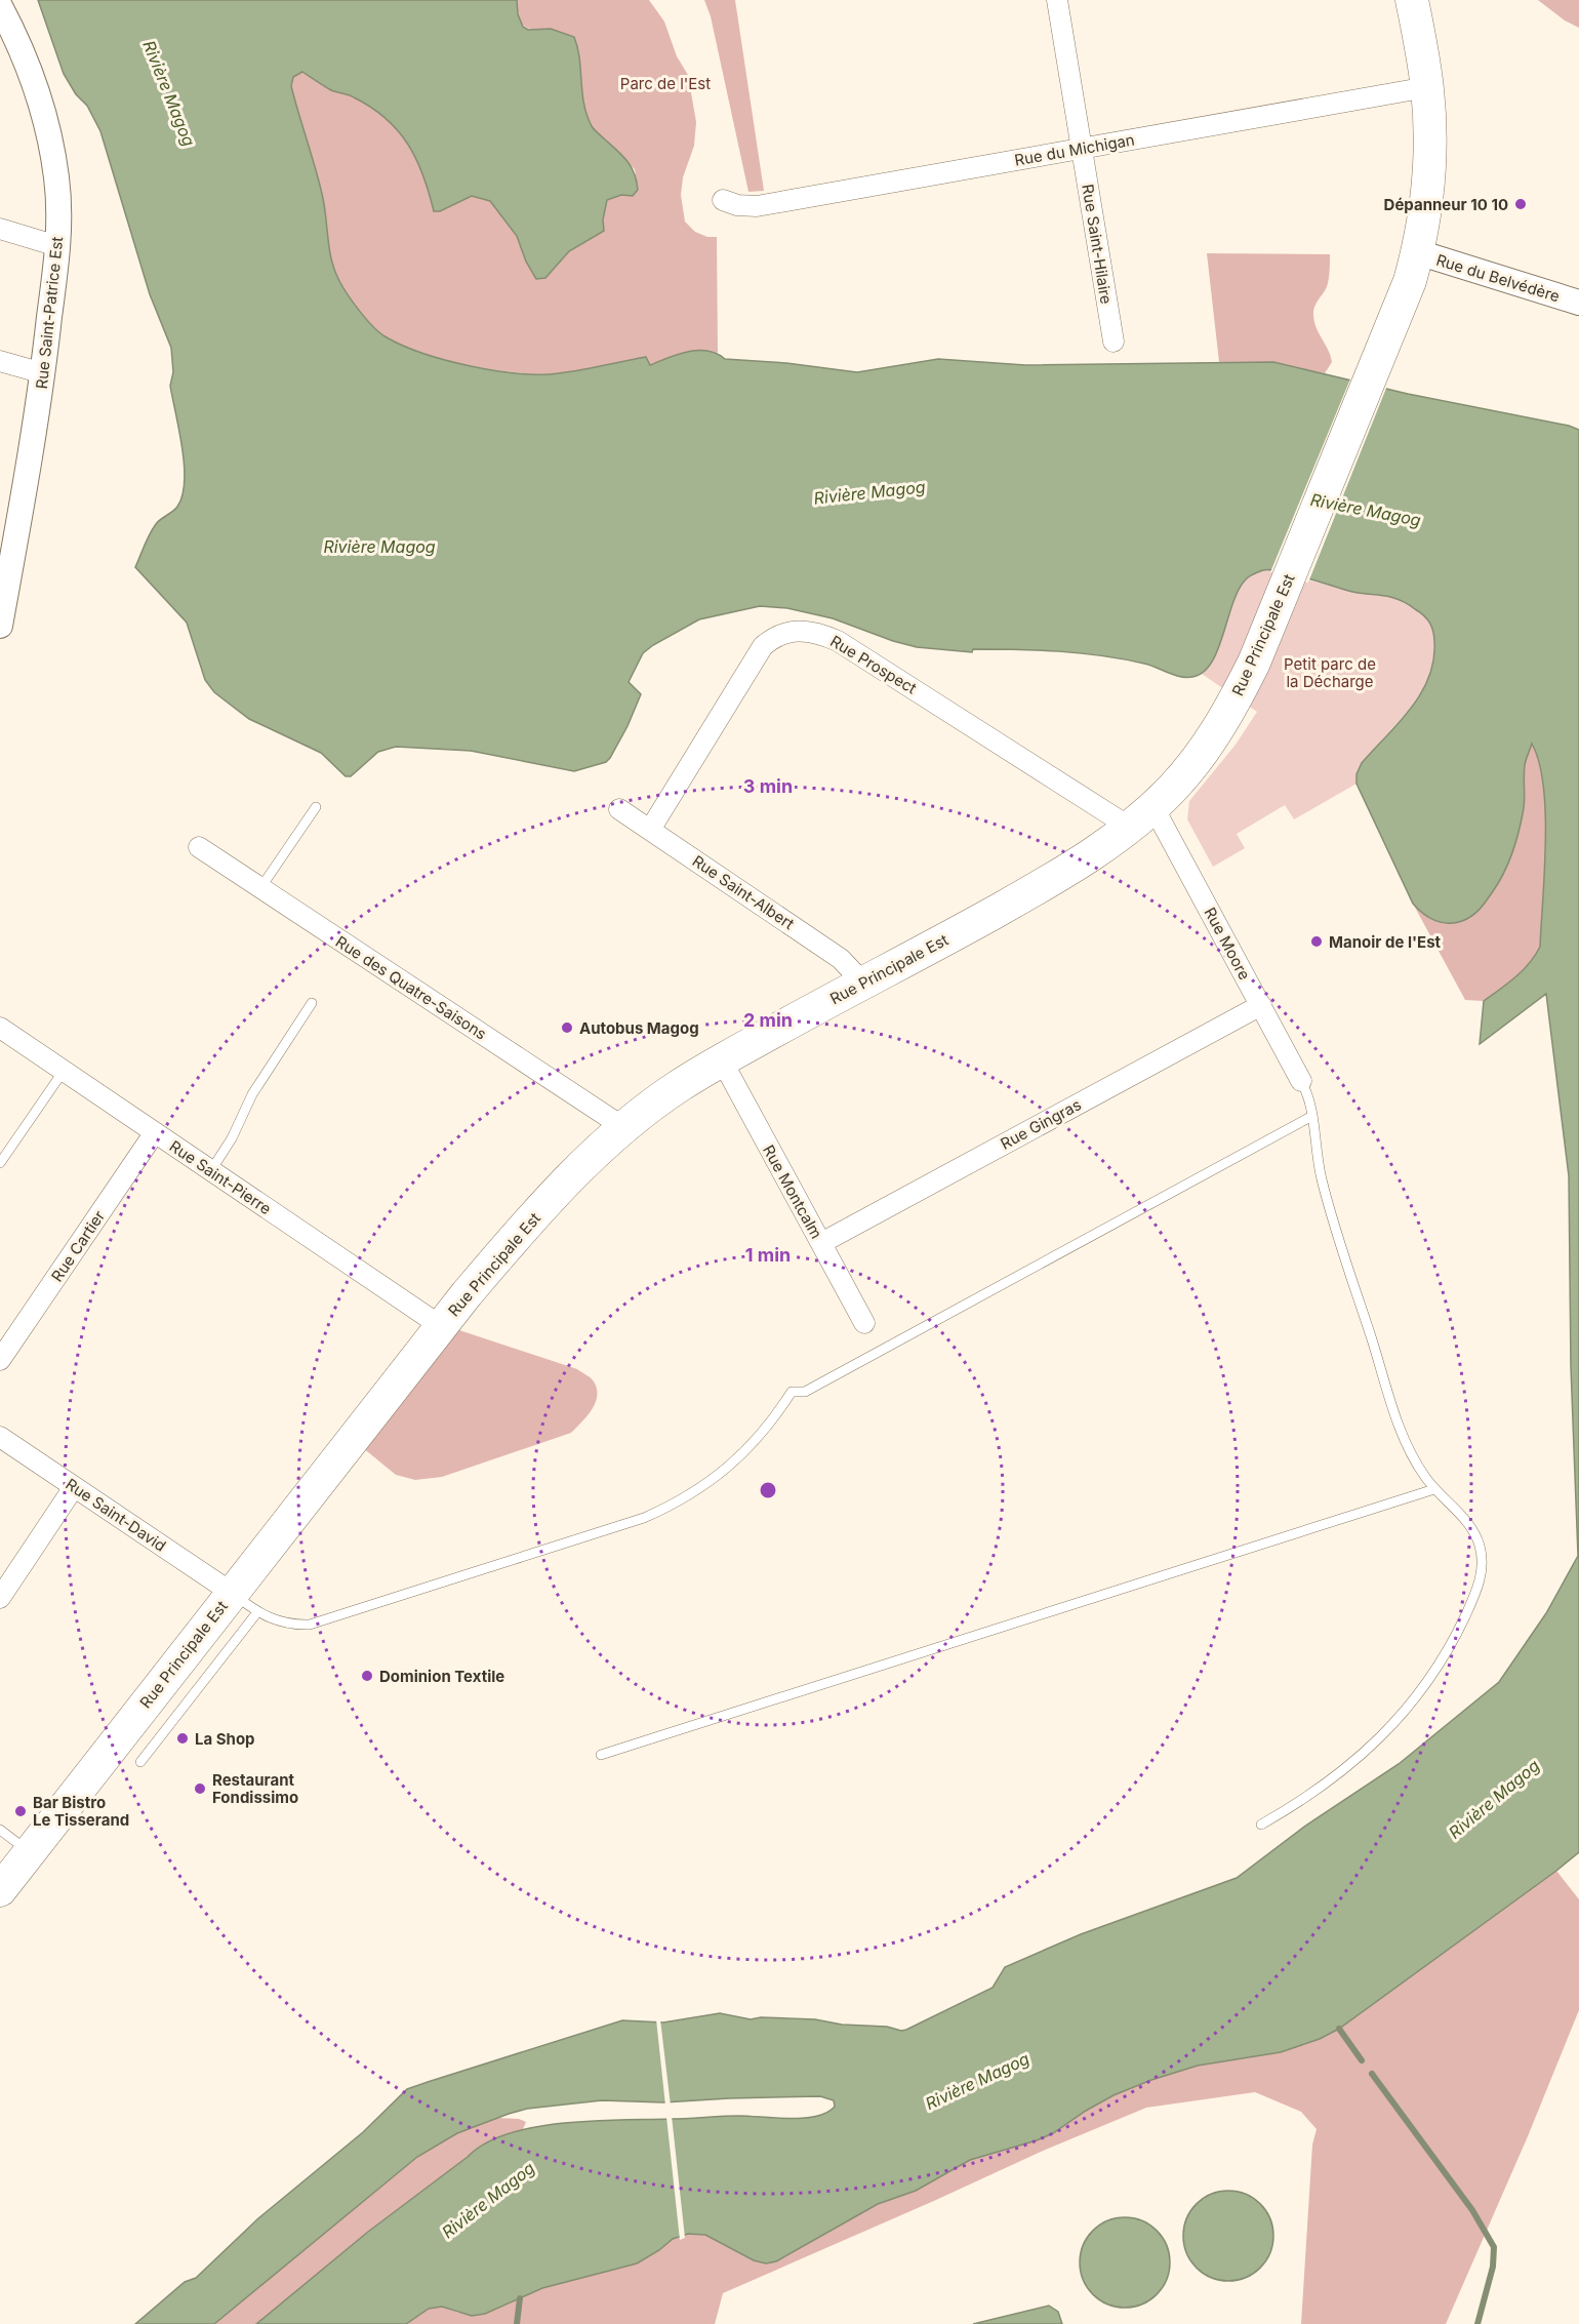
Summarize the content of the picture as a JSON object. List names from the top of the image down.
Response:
{
  "streets": {
    "main road": ["Rue Principale Est"],
    "street": [
      "Rue du Michigan",
      "Rue Saint-Hilaire",
      "Rue du Belvédère",
      "Rue Saint-Patrice Est",
      "Rue Prospect",
      "Rue Saint-Albert",
      "Rue Moore",
      "Rue des Quatre-Saisons",
      "Rue Gingras",
      "Rue Saint-Pierre",
      "Rue Montcalm",
      "Rue Cartier",
      "Rue Saint-David"
    ]
  },
  "crossings": [
    ["Rue du Michigan", "Rue Saint-Hilaire"],
    ["Rue du Michigan", "Rue Principale Est"],
    ["Rue du Belvédère", "Rue Principale Est"],
    ["Rue Principale Est", "Rue Prospect"],
    ["Rue Principale Est", "Rue Saint-Albert"],
    ["Rue Principale Est", "Rue Moore"],
    ["Rue Principale Est", "Rue des Quatre-Saisons"],
    ["Rue Principale Est", "Rue Saint-Pierre"],
    ["Rue Principale Est", "Rue Montcalm"],
    ["Rue Principale Est", "Rue Saint-David"],
    ["Rue Prospect", "Rue Saint-Albert"],
    ["Rue Moore", "Rue Gingras"],
    ["Rue Gingras", "Rue Montcalm"],
    ["Rue Saint-Pierre", "Rue Cartier"]
  ],
  "water": ["Rivière Magog"],
  "parks": ["Parc de l'Est", "Petit parc de la Décharge"],
  "places": [
    "Dépanneur 10 10",
    "Manoir de l'Est",
    "Autobus Magog",
    "Dominion Textile",
    "La Shop",
    "Restaurant Fondissimo",
    "Bar Bistro Le Tisserand"
  ],
  "rings": ["3 min", "2 min", "1 min"]
}
